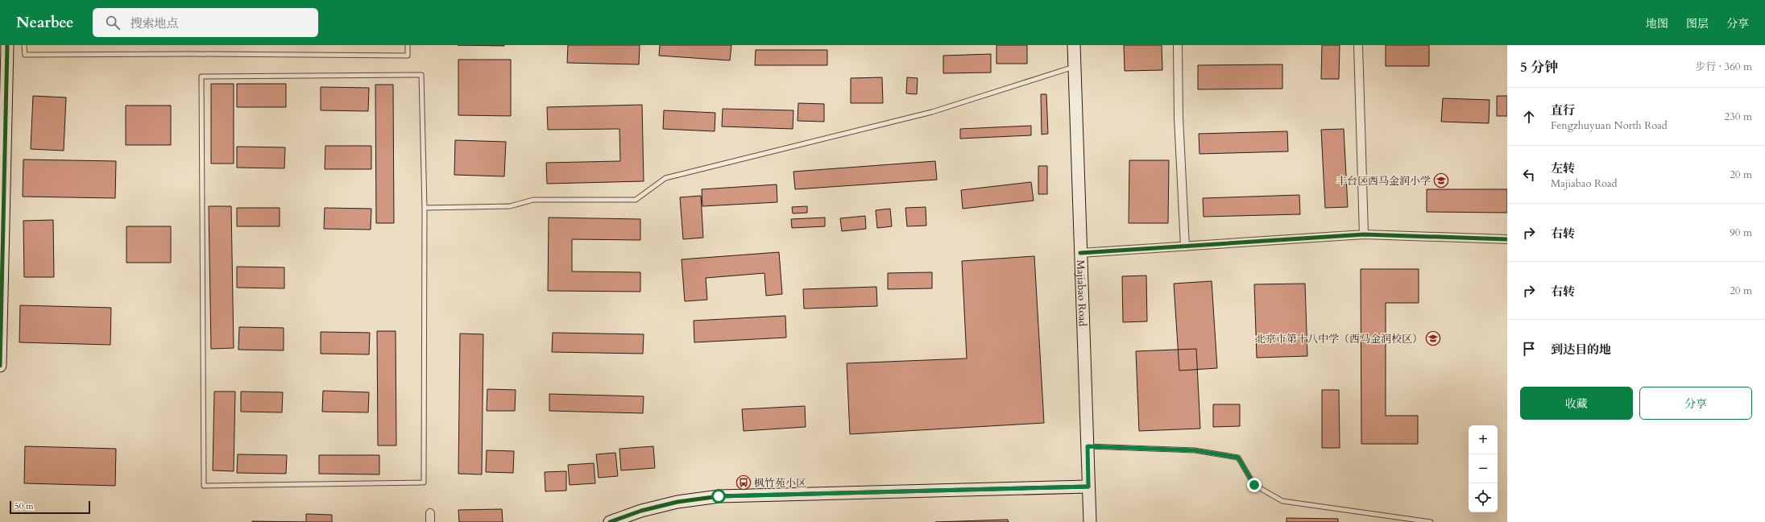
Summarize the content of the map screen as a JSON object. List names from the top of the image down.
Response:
{
  "streets": {
    "street": ["Majiabao Road"]
  },
  "places": {
    "school or university": ["丰台区西马金润小学", "北京市第十八中学（西马金润校区）"],
    "bus stop": ["枫竹苑小区"]
  },
  "scale_bar": "50 m",
  "page": {
    "header": "Nearbee",
    "search": "搜索地点",
    "nav": ["地图", "图层", "分享"],
    "heading": ["5 分钟", "步行 · 360 m"],
    "list": [
      ["直行", "Fengzhuyuan North Road", "230 m"],
      ["左转", "Majiabao Road", "20 m"],
      ["右转", "90 m"],
      ["右转", "20 m"],
      "到达目的地"
    ],
    "buttons": ["收藏", "分享"],
    "map_buttons": ["+", "−"],
    "scale": "50 m"
  }
}
